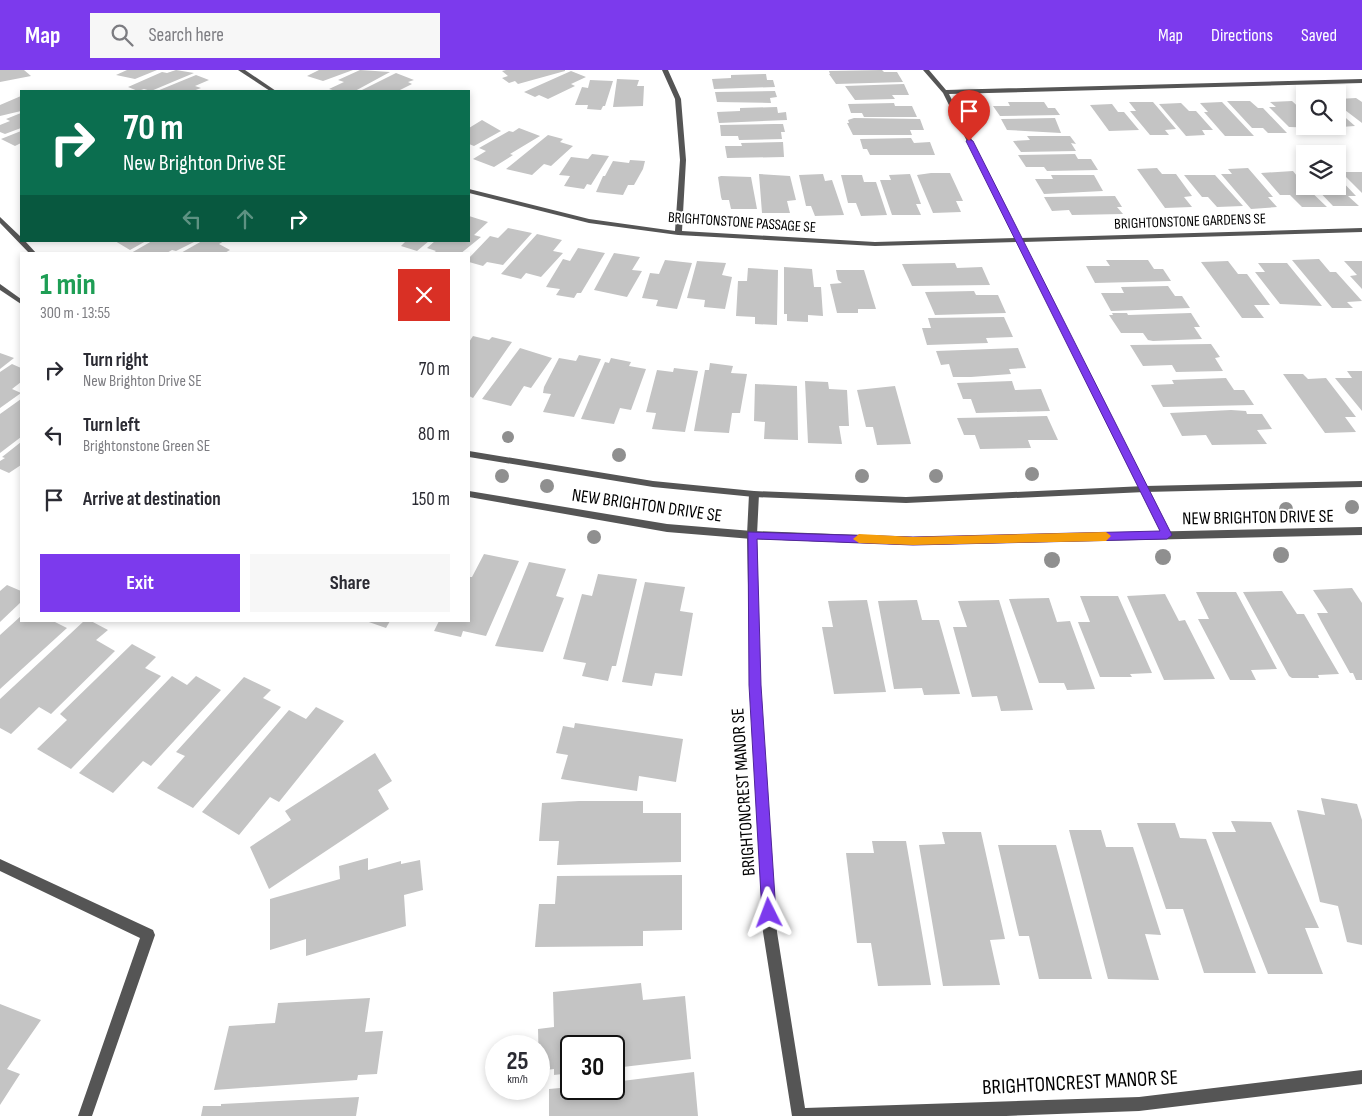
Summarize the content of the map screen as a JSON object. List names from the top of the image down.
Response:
{
  "streets": {
    "street": [
      "BRIGHTONSTONE GARDENS SE",
      "BRIGHTONSTONE PASSAGE SE",
      "NEW BRIGHTON DRIVE SE",
      "BRIGHTONCREST MANOR SE"
    ]
  },
  "crossings": [
    ["BRIGHTONSTONE GARDENS SE", "BRIGHTONSTONE PASSAGE SE"],
    ["NEW BRIGHTON DRIVE SE", "BRIGHTONCREST MANOR SE"]
  ],
  "page": {
    "header": "Map",
    "search": "Search here",
    "nav": ["Map", "Directions", "Saved"],
    "turn": ["70 m", "New Brighton Drive SE"],
    "heading": ["1 min", "300 m · 13:55"],
    "list": [
      {
        "name": "Turn right",
        "note": "New Brighton Drive SE",
        "value": "70 m"
      },
      {
        "name": "Turn left",
        "note": "Brightonstone Green SE",
        "value": "80 m"
      },
      {
        "name": "Arrive at destination",
        "value": "150 m"
      }
    ],
    "buttons": ["Exit", "Share"],
    "speed": "25 km/h",
    "limit": "30"
  }
}
